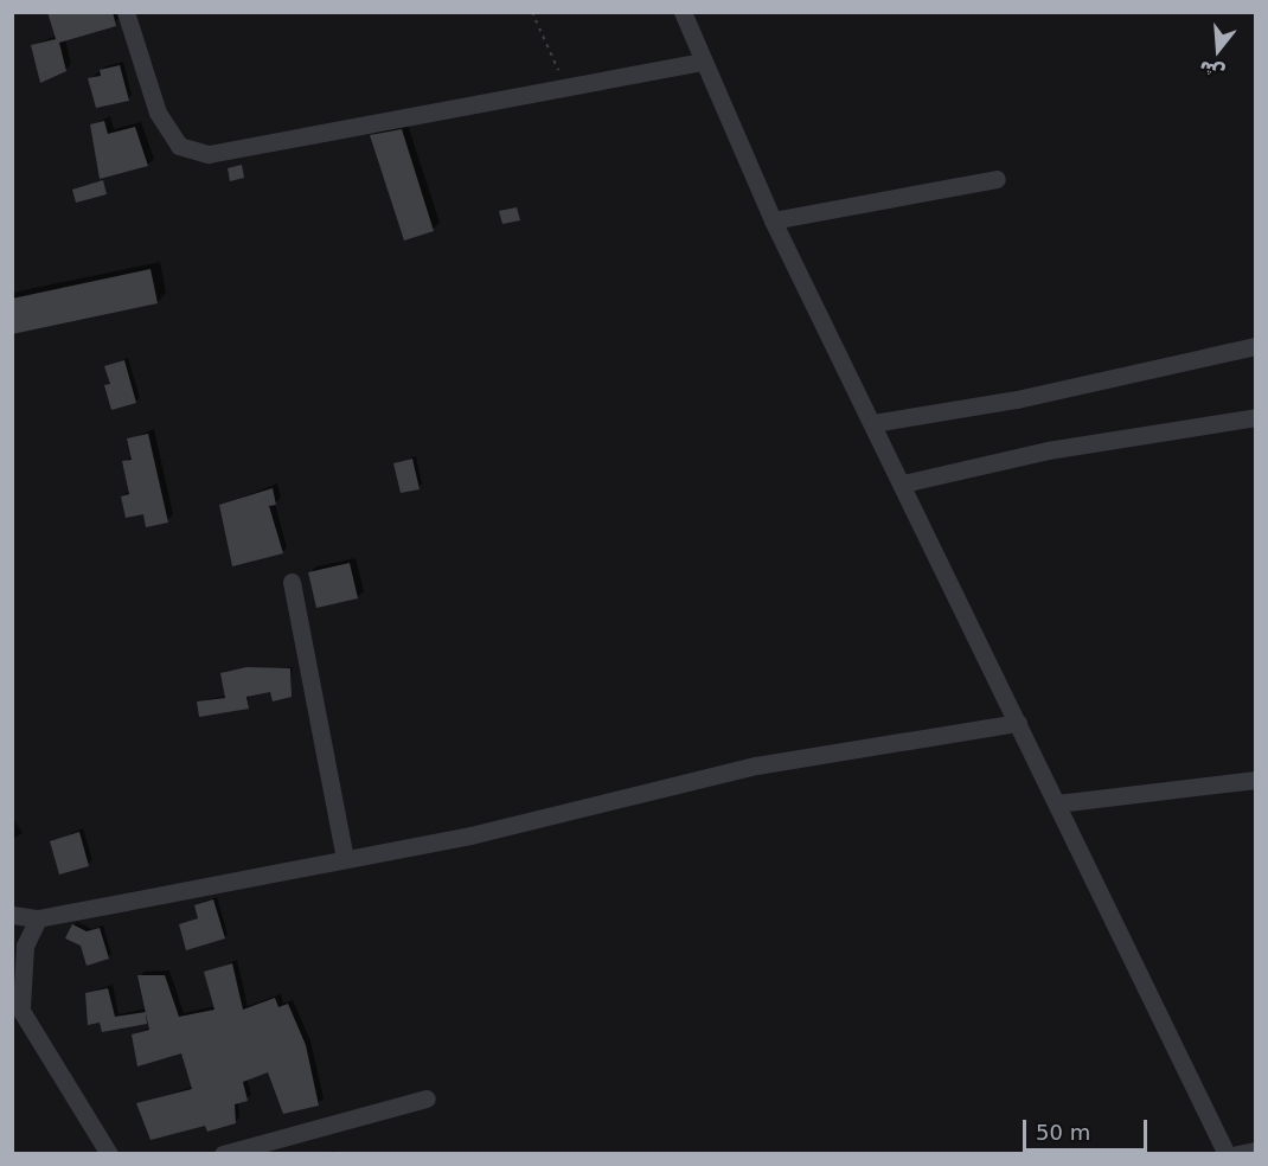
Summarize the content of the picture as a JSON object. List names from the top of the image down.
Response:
{
  "scale_bar": "50 m",
  "north": "bottom"
}
